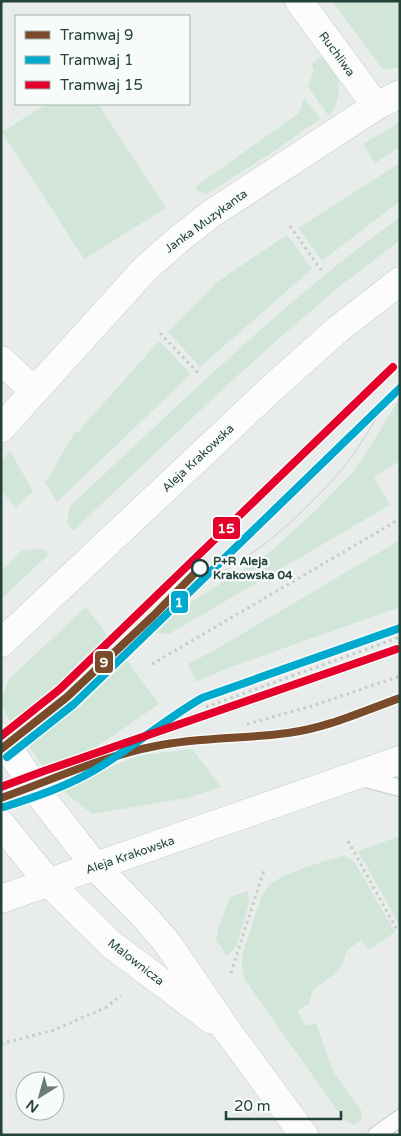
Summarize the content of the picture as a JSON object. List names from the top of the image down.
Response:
{
  "streets": {
    "street": [
      "Ruchliwa",
      "Janka Muzykanta",
      "Aleja Krakowska",
      "Malownicza"
    ]
  },
  "crossings": [
    ["Ruchliwa", "Janka Muzykanta"],
    ["Aleja Krakowska", "Malownicza"]
  ],
  "places": ["P+R Aleja Krakowska 04"],
  "lines": ["tram line 15", "tram line 1", "tram line 9"],
  "legend": ["Tramwaj 9", "Tramwaj 1", "Tramwaj 15"],
  "scale_bar": "20 m",
  "north": "bottom left"
}
